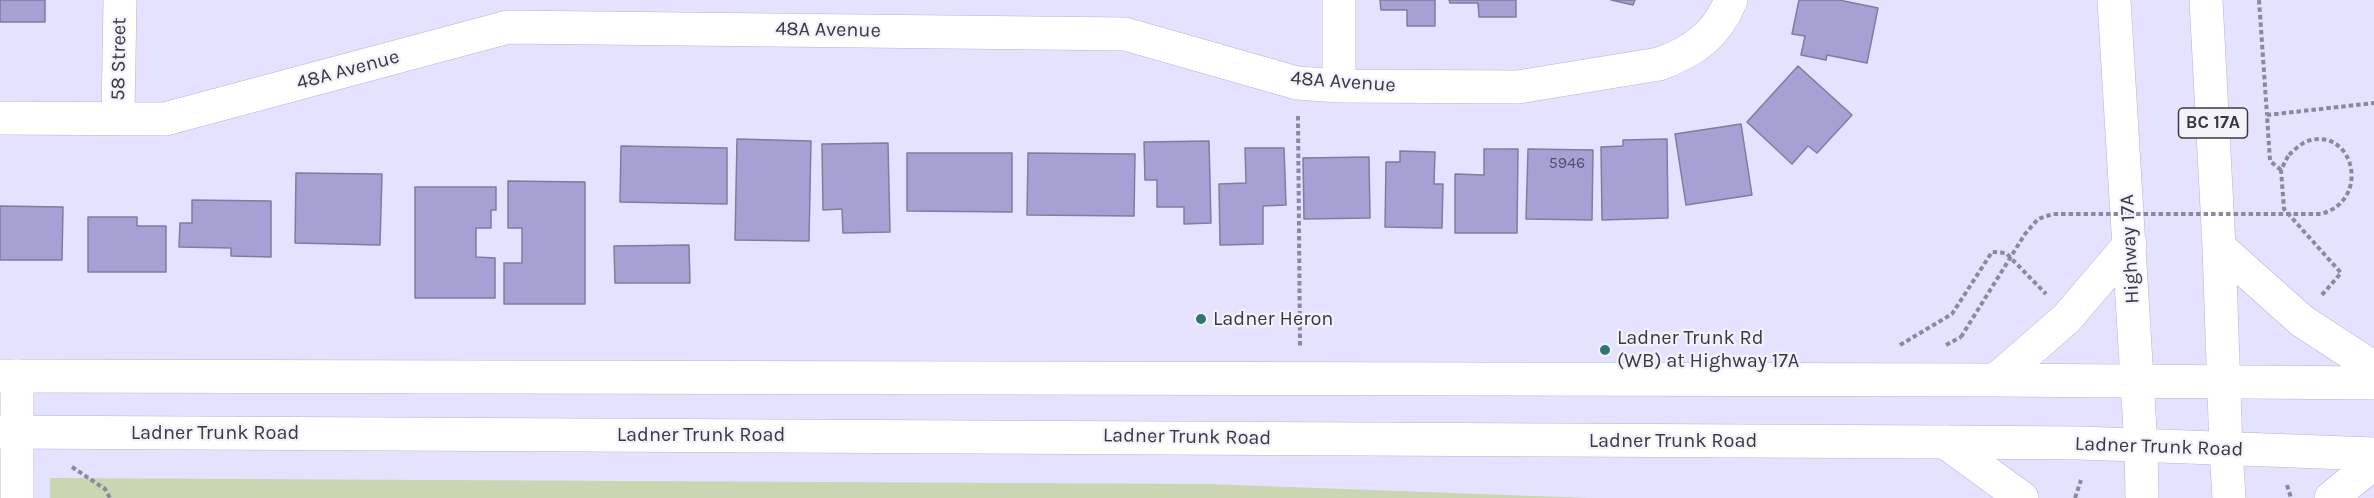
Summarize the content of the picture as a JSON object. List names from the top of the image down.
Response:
{
  "streets": {
    "main road": [
      "48A Avenue",
      "58 Street",
      "BC 17A",
      "Highway 17A",
      "Ladner Trunk Road"
    ]
  },
  "crossings": [
    ["48A Avenue", "58 Street"],
    ["BC 17A", "Ladner Trunk Road"],
    ["Highway 17A", "Ladner Trunk Road"]
  ],
  "places": ["Ladner Heron", "Ladner Trunk Rd (WB) at Highway 17A"],
  "house_numbers": ["5946"]
}
